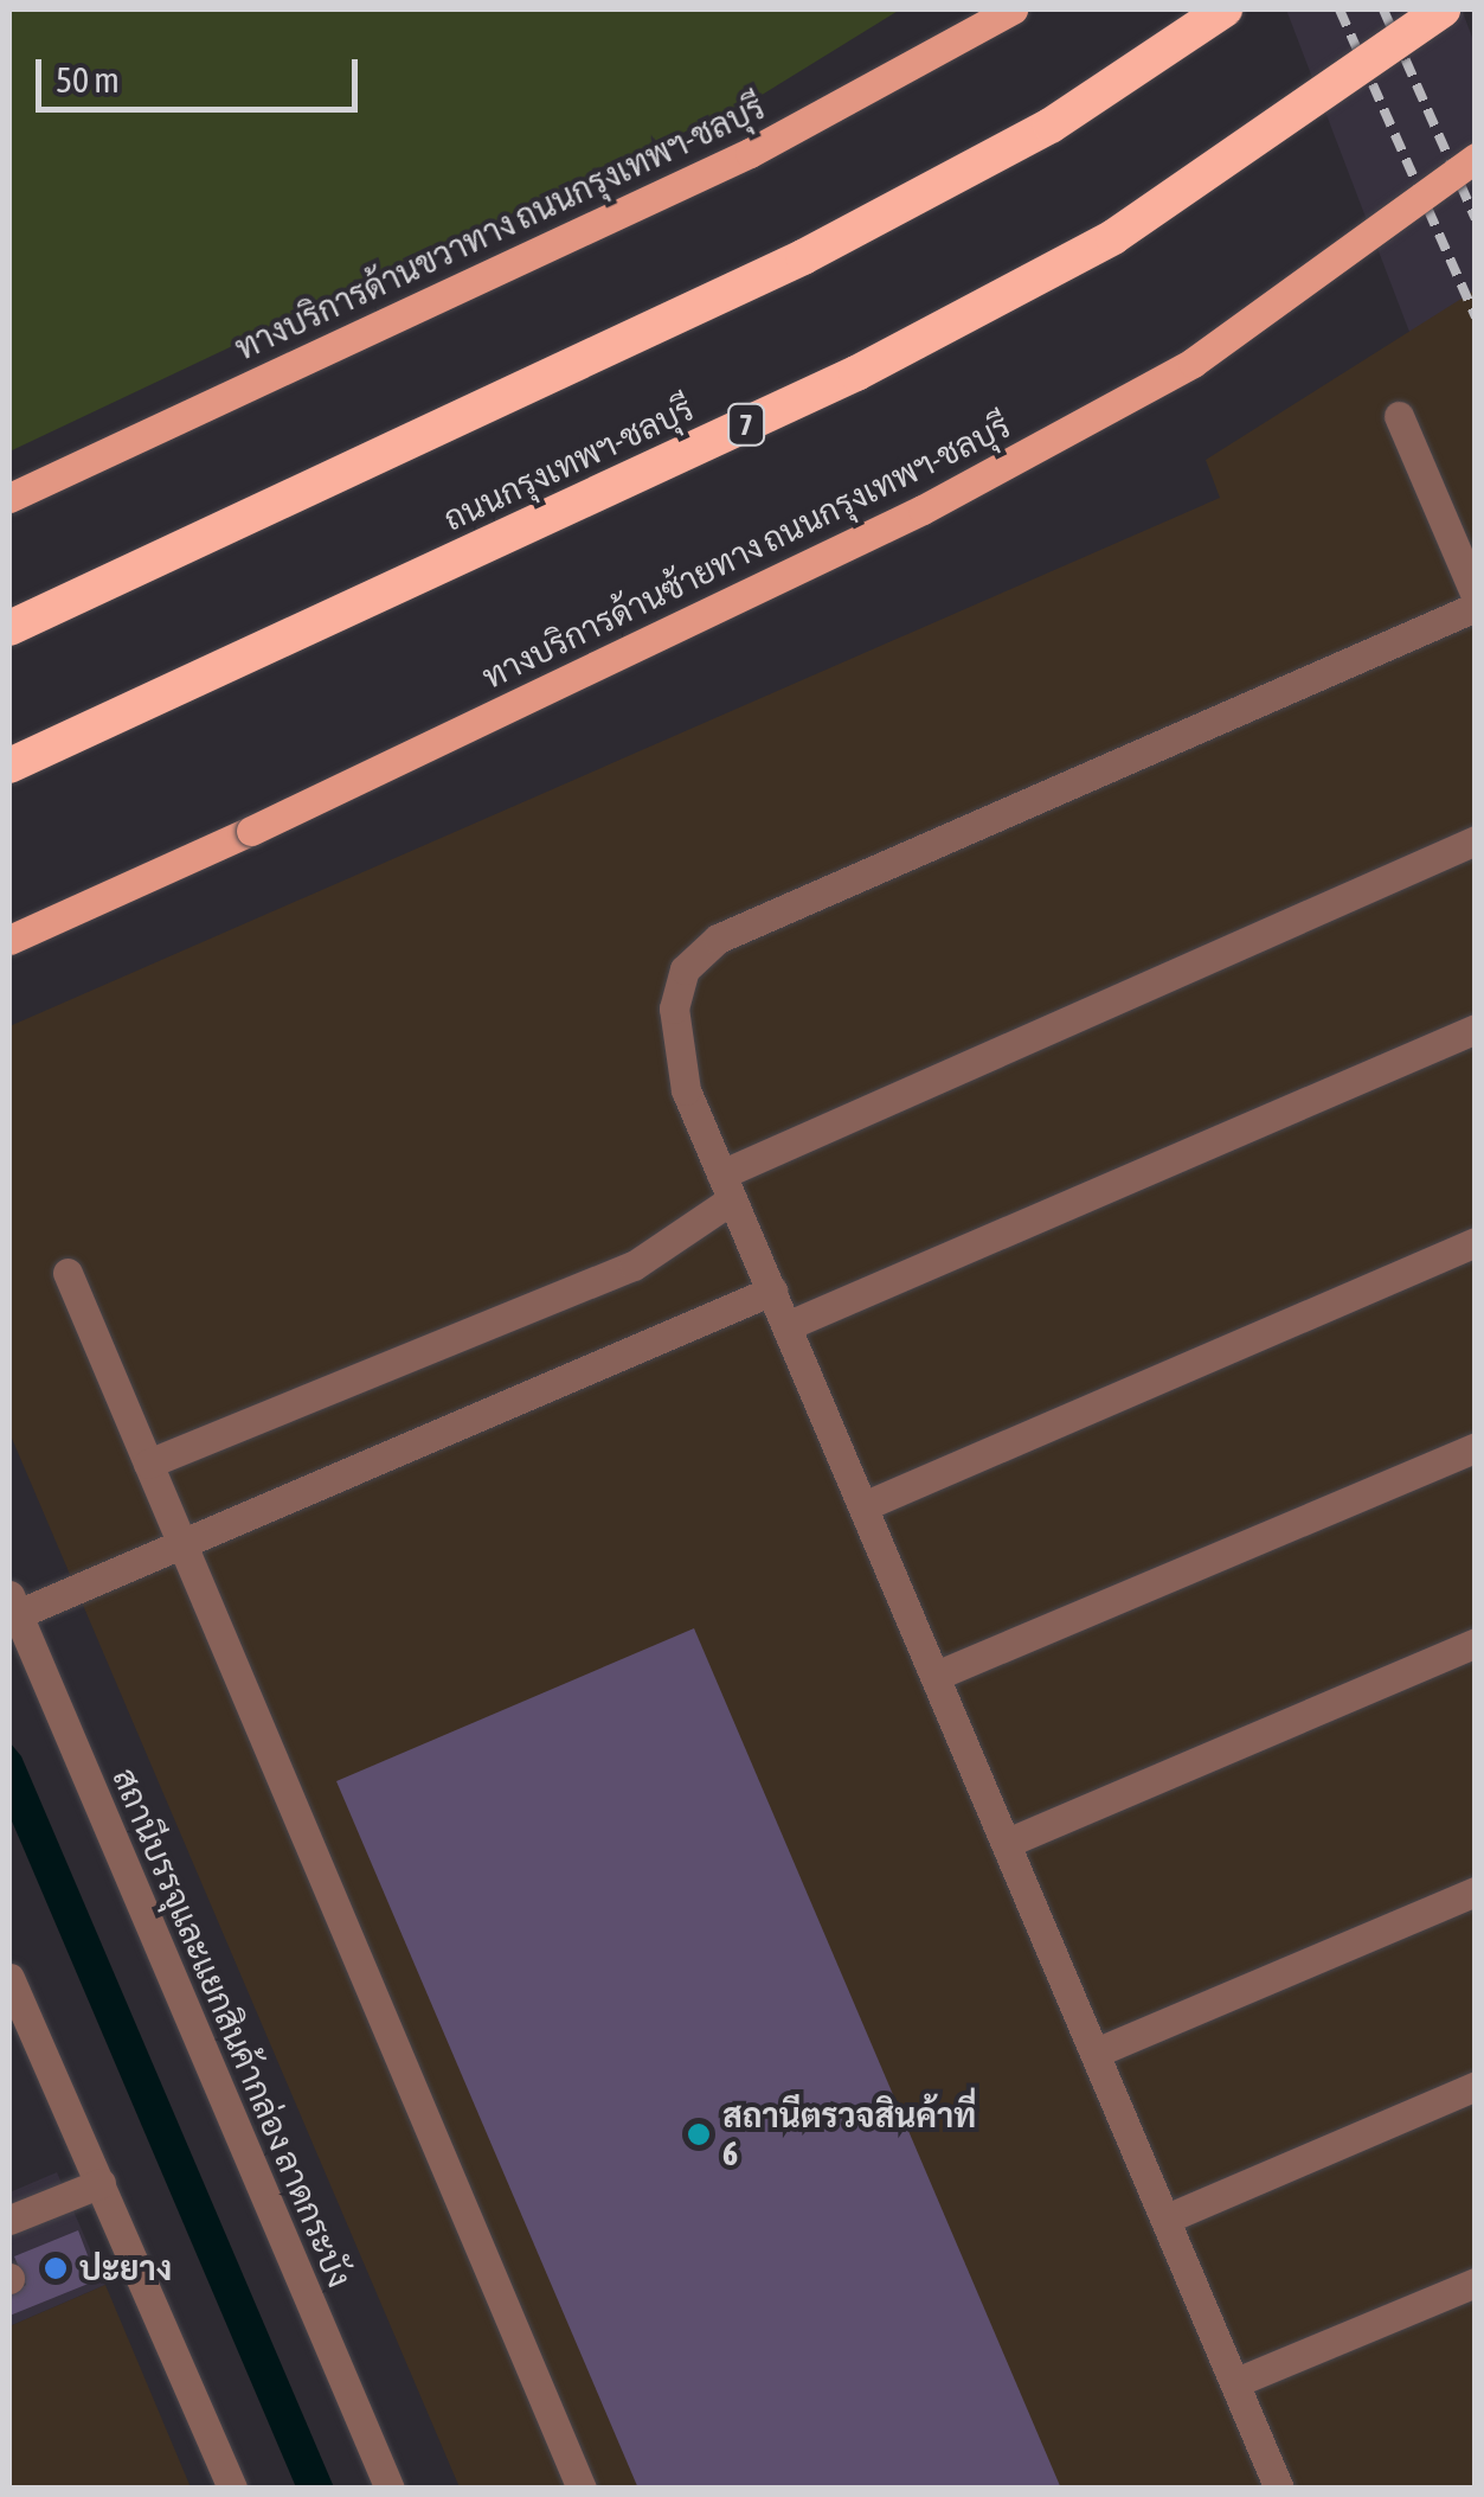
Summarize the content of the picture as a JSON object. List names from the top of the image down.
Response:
{
  "streets": {
    "highway": ["7", "ถนนกรุงเทพฯ-ชลบุรี"],
    "main road": ["ทางบริการด้านขวาทาง ถนนกรุงเทพฯ-ชลบุรี", "ทางบริการด้านซ้ายทาง ถนนกรุงเทพฯ-ชลบุรี"],
    "street": ["สถานีบรรจุและแยกสินค้ากล่อง ลาดกระบัง"]
  },
  "places": ["สถานีตรวจสินค้าที่ 6", "ปะยาง"],
  "scale_bar": "50 m"
}
